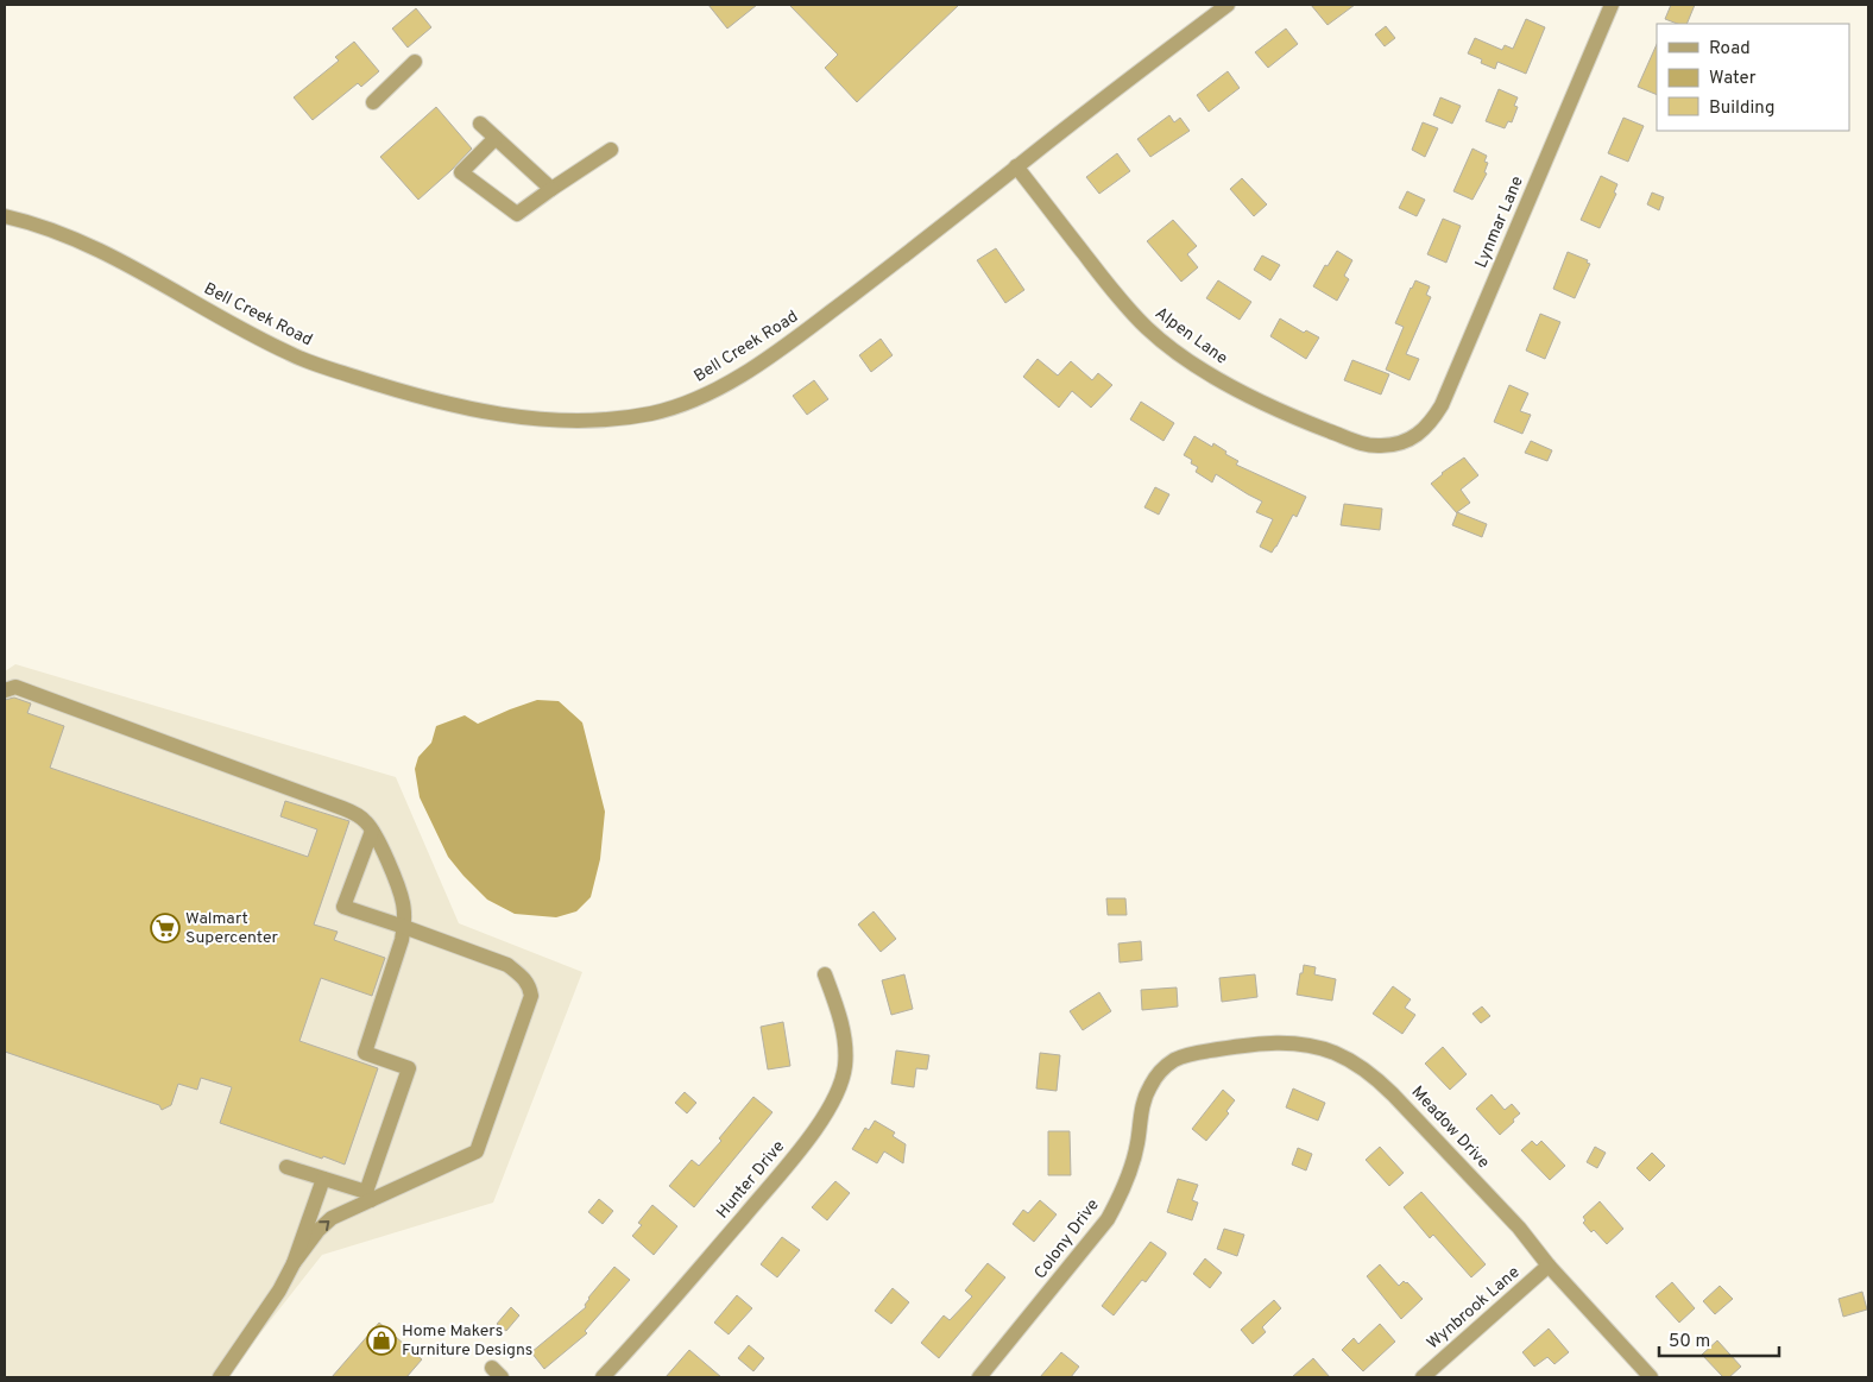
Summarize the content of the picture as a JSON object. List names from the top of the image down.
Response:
{
  "streets": {
    "street": [
      "Lynmar Lane",
      "Bell Creek Road",
      "Alpen Lane",
      "Meadow Drive",
      "Hunter Drive",
      "Colony Drive",
      "Wynbrook Lane"
    ]
  },
  "crossings": [
    ["Lynmar Lane", "Alpen Lane"],
    ["Bell Creek Road", "Alpen Lane"],
    ["Meadow Drive", "Colony Drive"],
    ["Meadow Drive", "Wynbrook Lane"]
  ],
  "places": {
    "supermarket": ["Walmart Supercenter"],
    "shop": ["Home Makers Furniture Designs"]
  },
  "legend": ["Road", "Water", "Building"],
  "scale_bar": "50 m"
}
